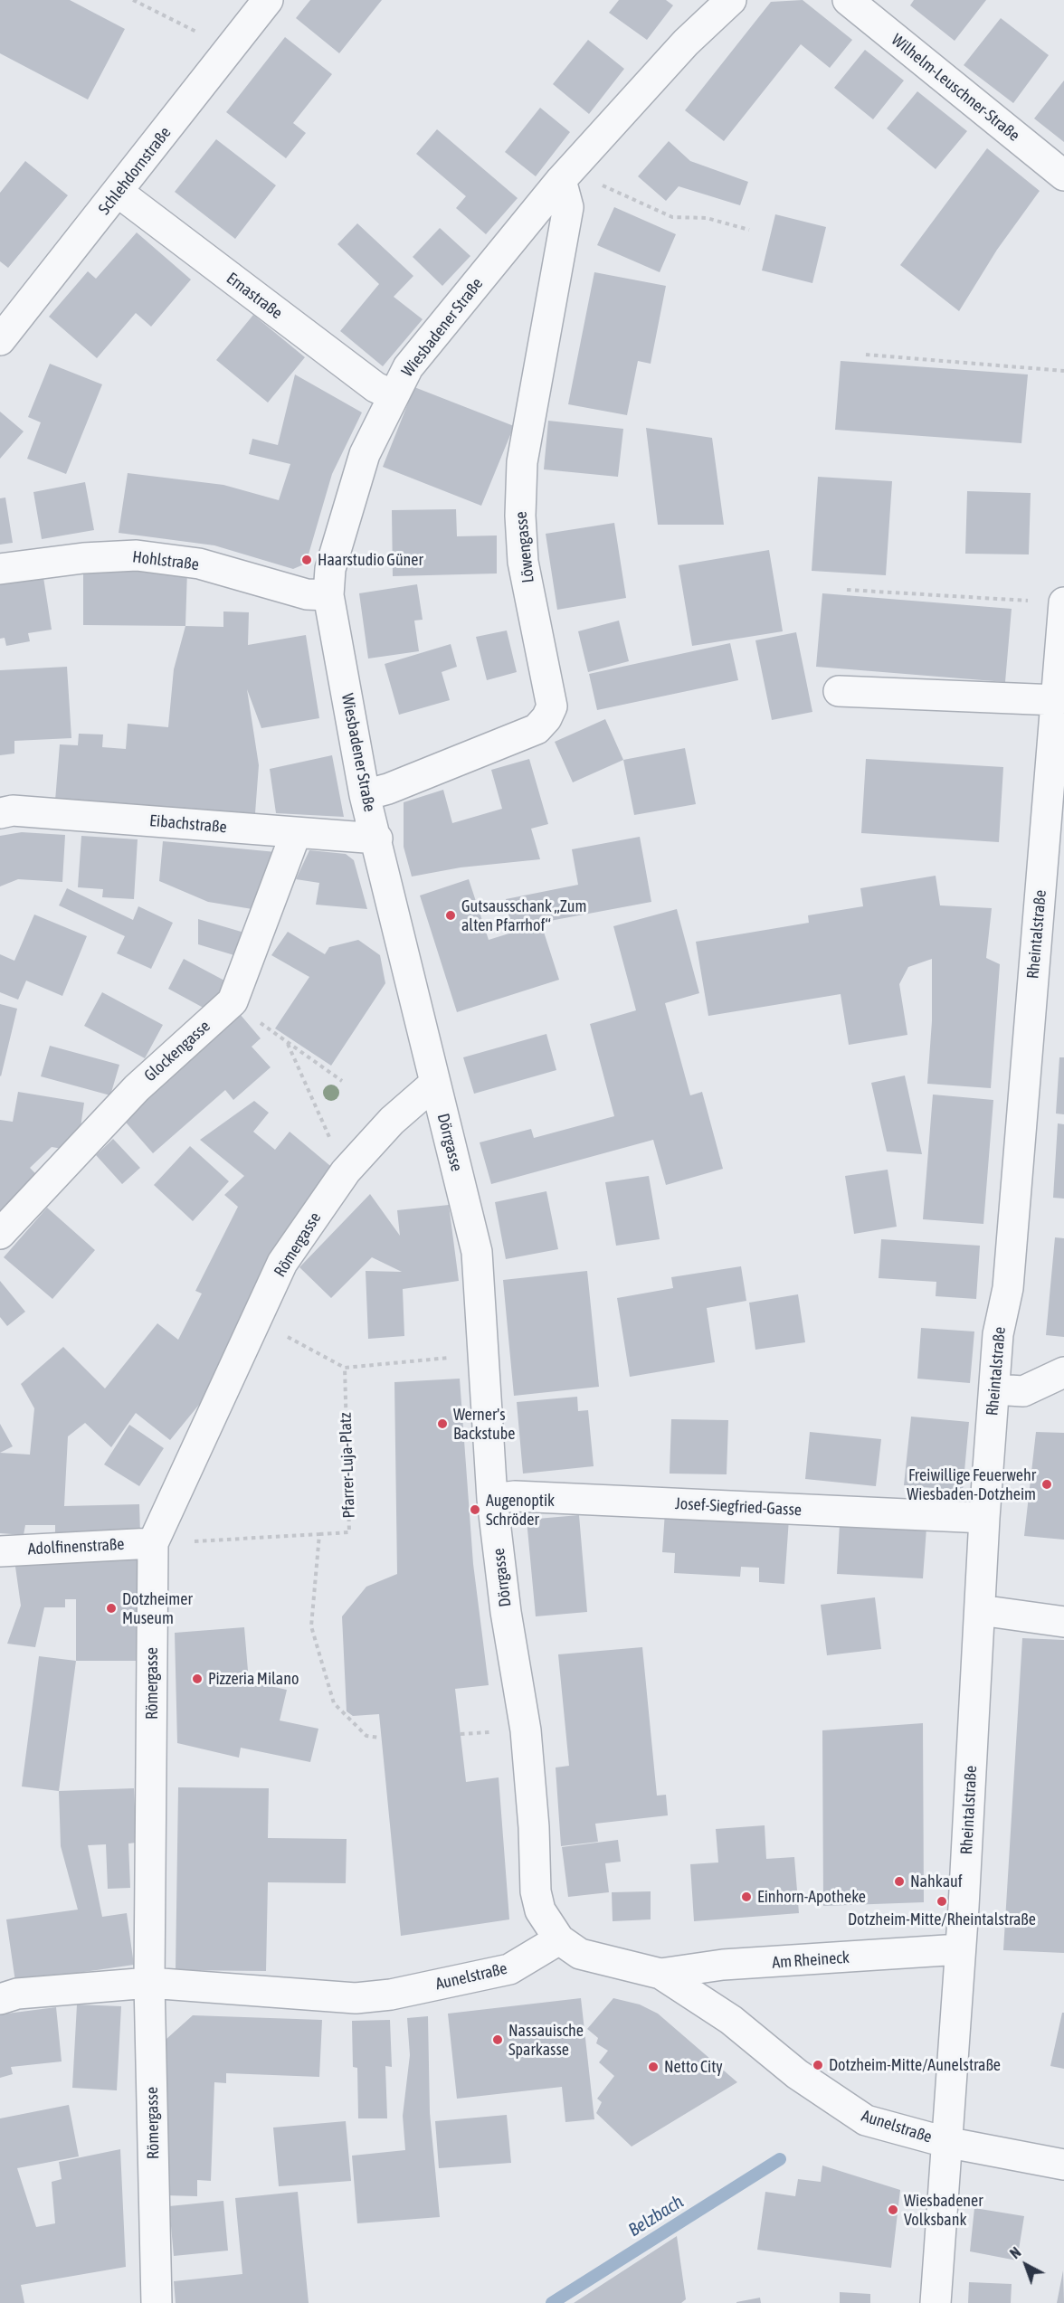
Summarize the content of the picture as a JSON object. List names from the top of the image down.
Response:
{
  "streets": {
    "street": [
      "Wilhelm-Leuschner-Straße",
      "Schlehdornstraße",
      "Ernastraße",
      "Wiesbadener Straße",
      "Löwengasse",
      "Hohlstraße",
      "Eibachstraße",
      "Rheintalstraße",
      "Glockengasse",
      "Dörrgasse",
      "Römergasse",
      "Josef-Siegfried-Gasse",
      "Adolfinenstraße",
      "Am Rheineck",
      "Aunelstraße"
    ],
    "path": ["Pfarrer-Luja-Platz"]
  },
  "crossings": [
    ["Schlehdornstraße", "Ernastraße"],
    ["Ernastraße", "Wiesbadener Straße"],
    ["Wiesbadener Straße", "Löwengasse"],
    ["Wiesbadener Straße", "Hohlstraße"],
    ["Wiesbadener Straße", "Eibachstraße"],
    ["Wiesbadener Straße", "Dörrgasse"],
    ["Wiesbadener Straße", "Römergasse"],
    ["Eibachstraße", "Glockengasse"],
    ["Rheintalstraße", "Josef-Siegfried-Gasse"],
    ["Rheintalstraße", "Am Rheineck"],
    ["Rheintalstraße", "Aunelstraße"],
    ["Dörrgasse", "Römergasse"],
    ["Dörrgasse", "Josef-Siegfried-Gasse"],
    ["Dörrgasse", "Aunelstraße"],
    ["Römergasse", "Pfarrer-Luja-Platz"],
    ["Römergasse", "Adolfinenstraße"],
    ["Römergasse", "Aunelstraße"],
    ["Pfarrer-Luja-Platz", "Adolfinenstraße"],
    ["Am Rheineck", "Aunelstraße"]
  ],
  "water": ["Belzbach"],
  "places": [
    "Haarstudio Güner",
    "Gutsausschank „Zum alten Pfarrhof“",
    "Werner's Backstube",
    "Freiwillige Feuerwehr Wiesbaden-Dotzheim",
    "Augenoptik Schröder",
    "Dotzheimer Museum",
    "Pizzeria Milano",
    "Nahkauf",
    "Einhorn-Apotheke",
    "Dotzheim-Mitte/Rheintalstraße",
    "Nassauische Sparkasse",
    "Dotzheim-Mitte/Aunelstraße",
    "Netto City",
    "Wiesbadener Volksbank"
  ],
  "north": "top left"
}
